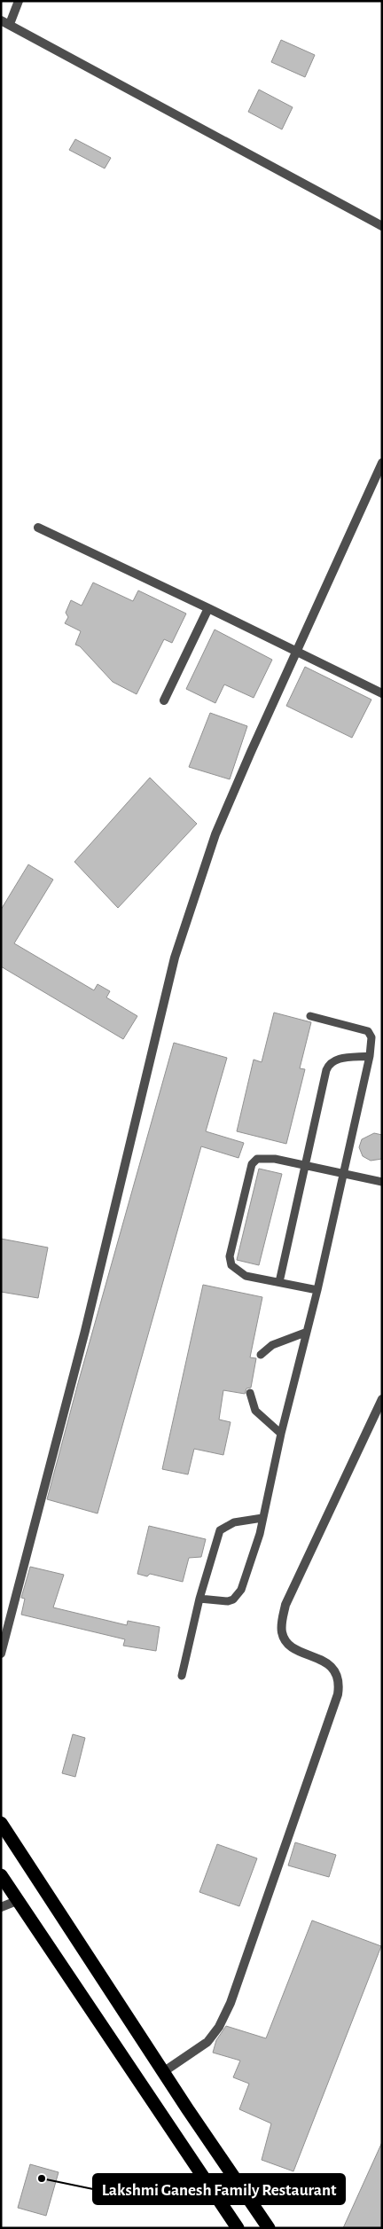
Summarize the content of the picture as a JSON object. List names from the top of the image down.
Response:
{
  "places": ["Lakshmi Ganesh Family Restaurant"]
}
